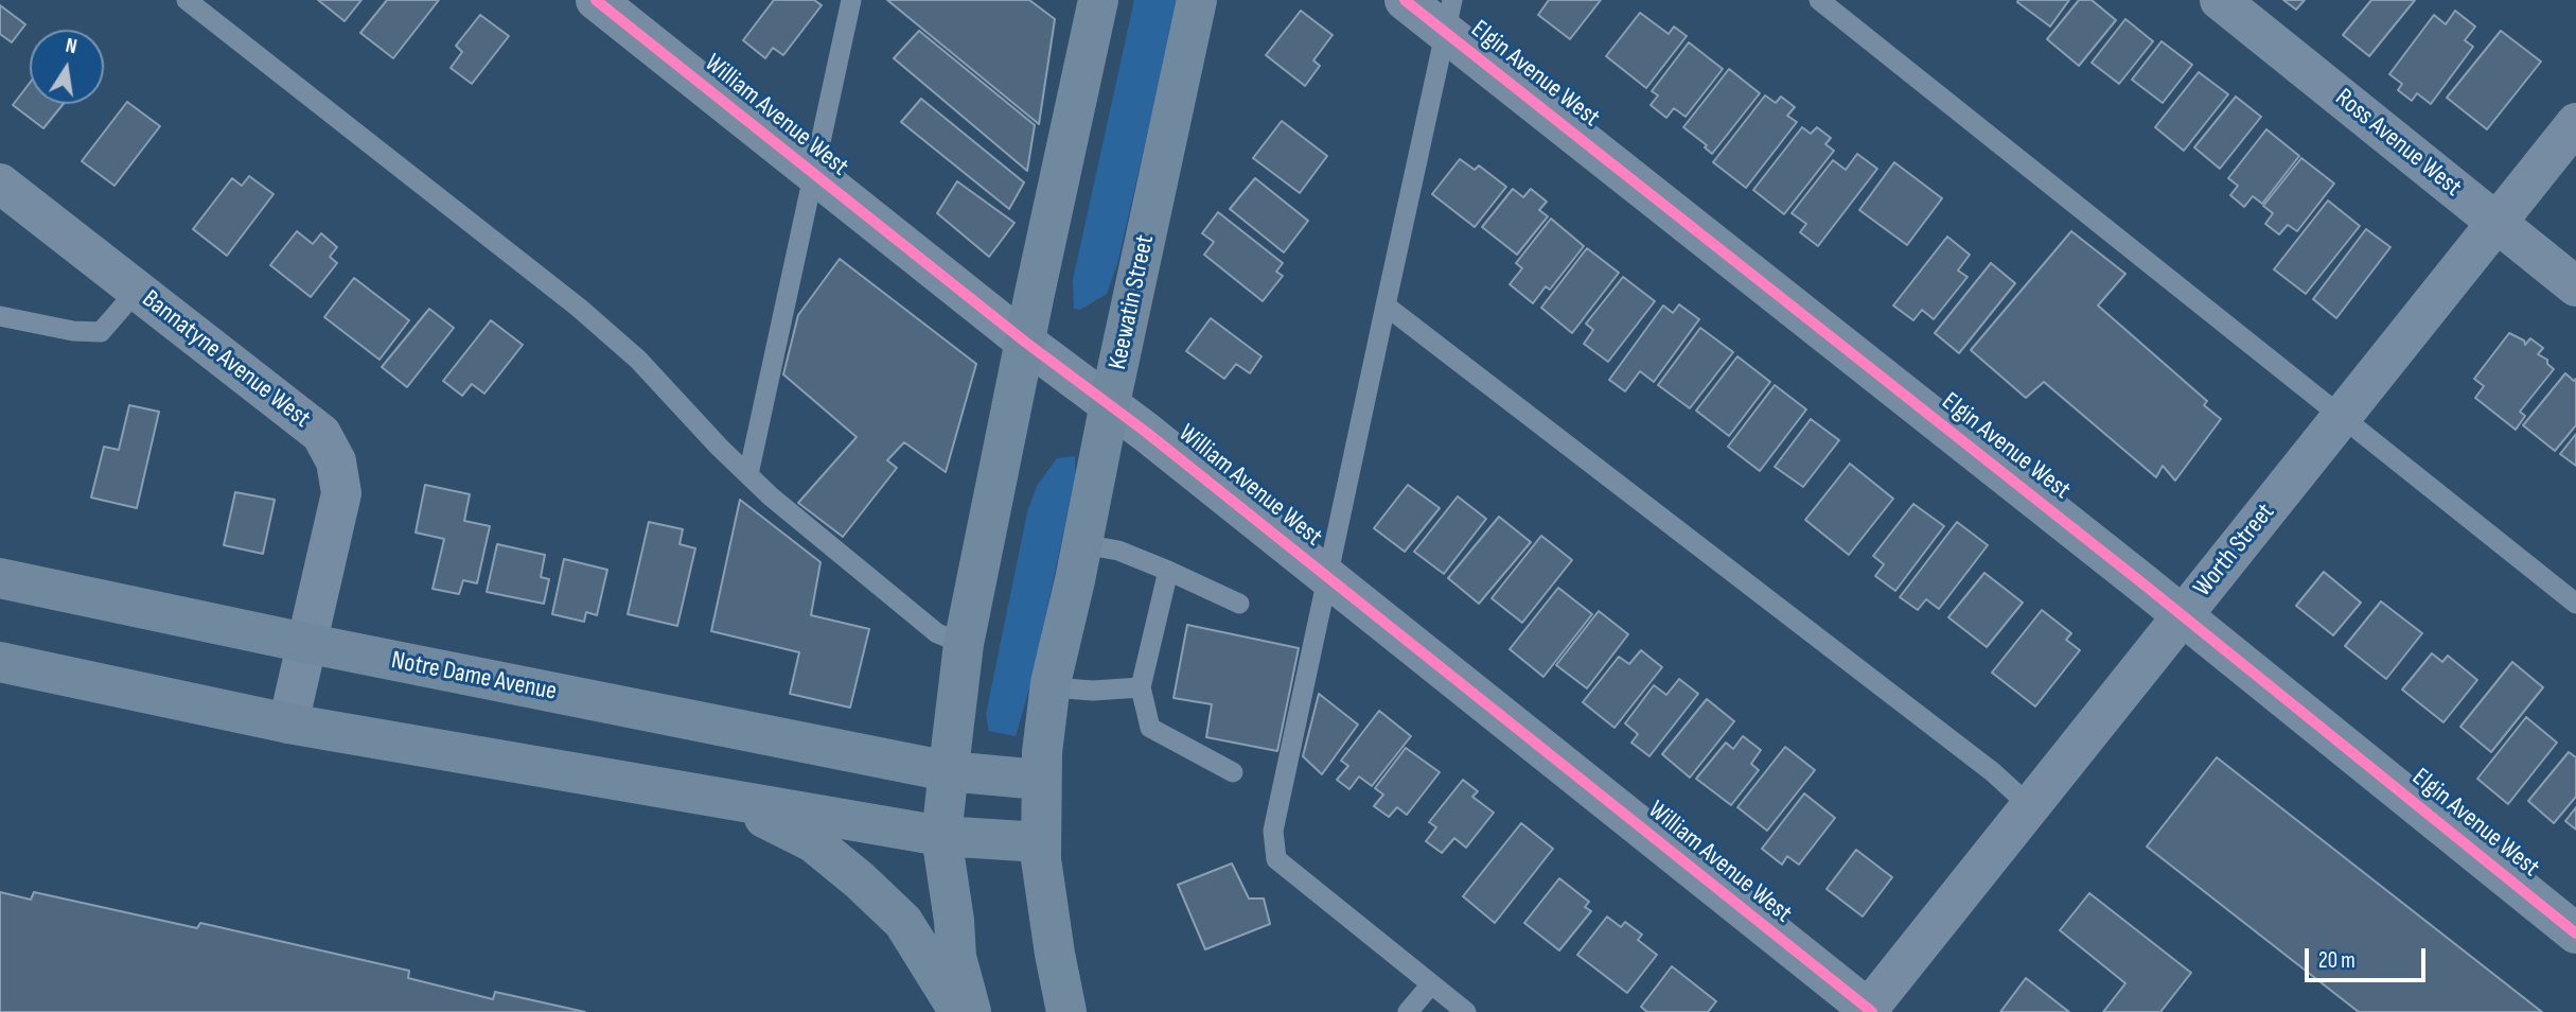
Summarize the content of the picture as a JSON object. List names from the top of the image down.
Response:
{
  "streets": {
    "main road": ["Keewatin Street", "Notre Dame Avenue"],
    "street": [
      "Elgin Avenue West",
      "William Avenue West",
      "Ross Avenue West",
      "Bannatyne Avenue West",
      "Worth Street"
    ]
  },
  "crossings": [
    ["Elgin Avenue West", "Worth Street"],
    ["William Avenue West", "Keewatin Street"],
    ["William Avenue West", "Worth Street"],
    ["Ross Avenue West", "Worth Street"],
    ["Keewatin Street", "Notre Dame Avenue"],
    ["Bannatyne Avenue West", "Notre Dame Avenue"]
  ],
  "scale_bar": "20 m",
  "north": "top"
}
